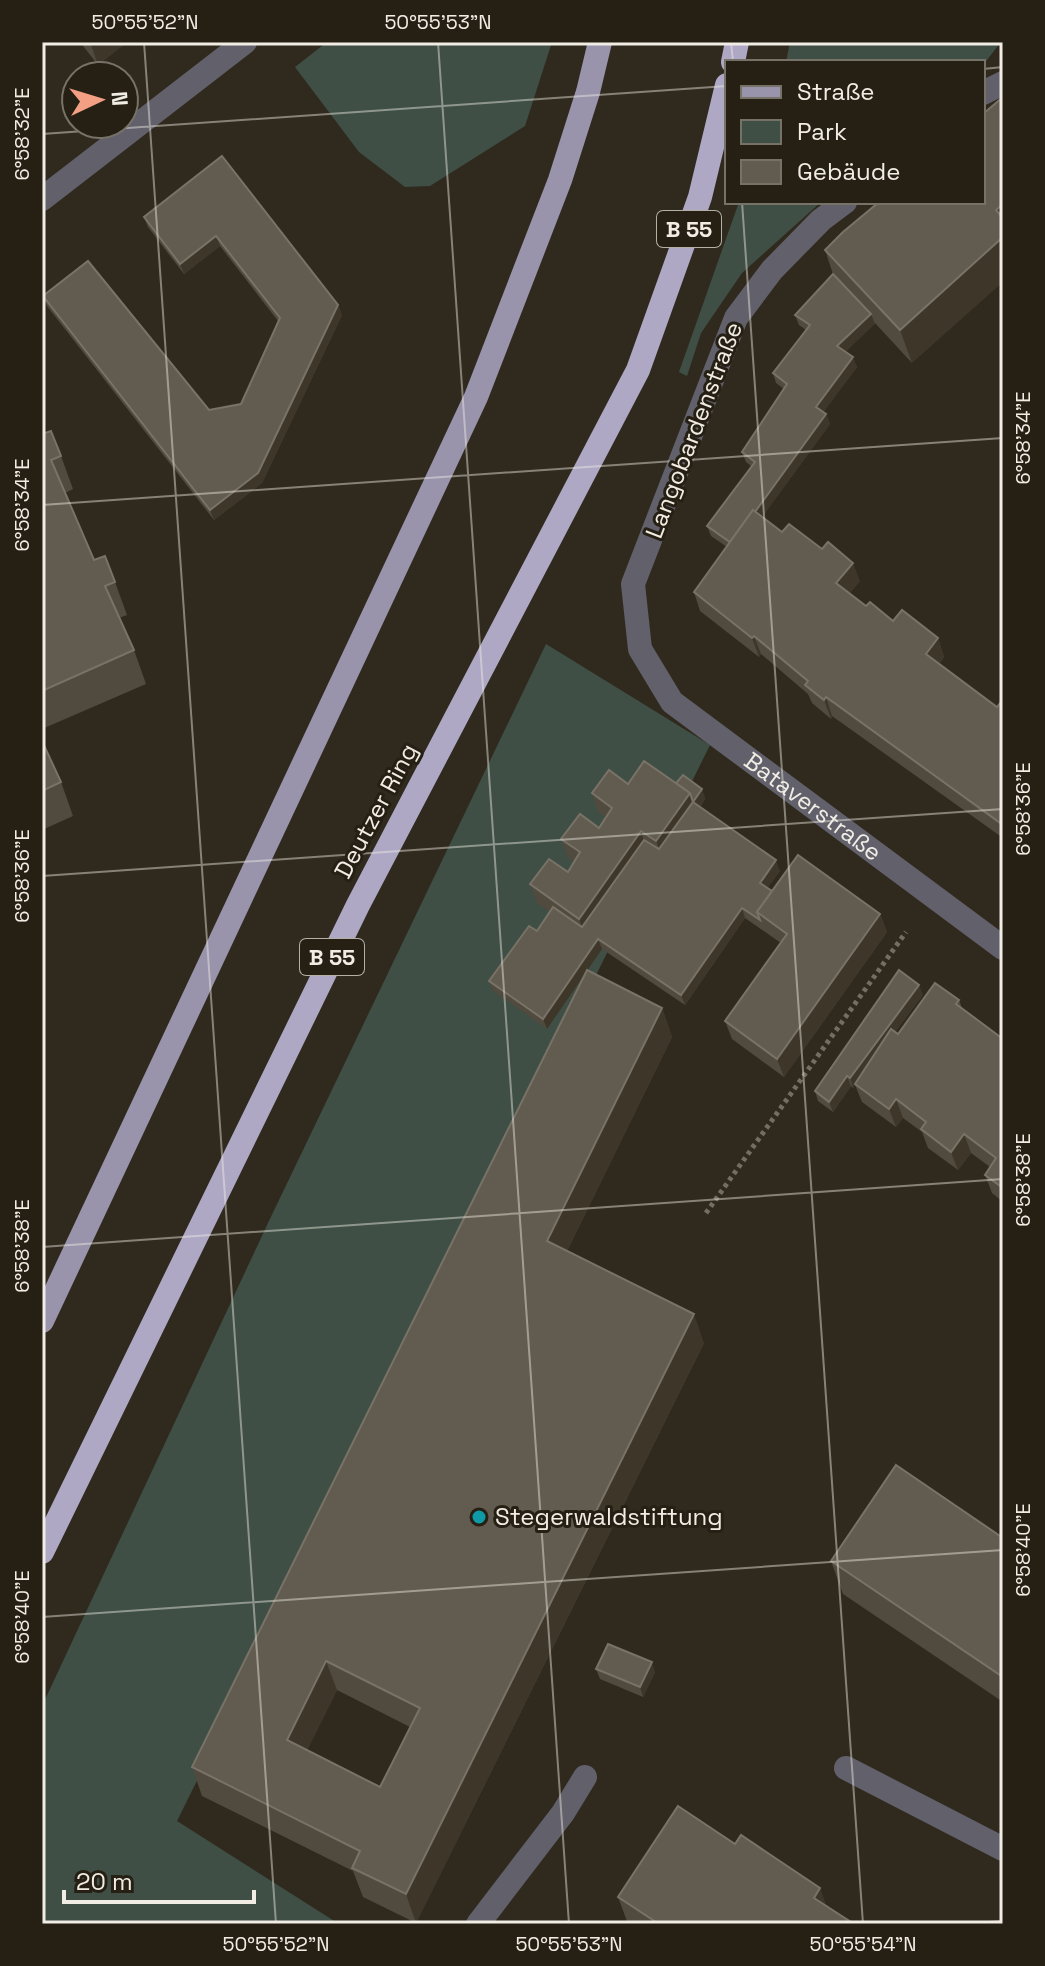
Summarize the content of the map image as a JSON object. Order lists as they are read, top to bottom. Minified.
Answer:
{"streets":{"highway":["B 55","Deutzer Ring"],"street":["Langobardenstraße","Bataverstraße"]},"crossings":[["Langobardenstraße","Bataverstraße"]],"places":["Stegerwaldstiftung"],"legend":["Straße","Park","Gebäude"],"scale_bar":"20 m","north":"right","coordinates":["50°55'52\"N","50°55'53\"N","6°58'32\"E","6°58'34\"E","6°58'36\"E","6°58'38\"E","6°58'40\"E","50°55'54\"N"]}
